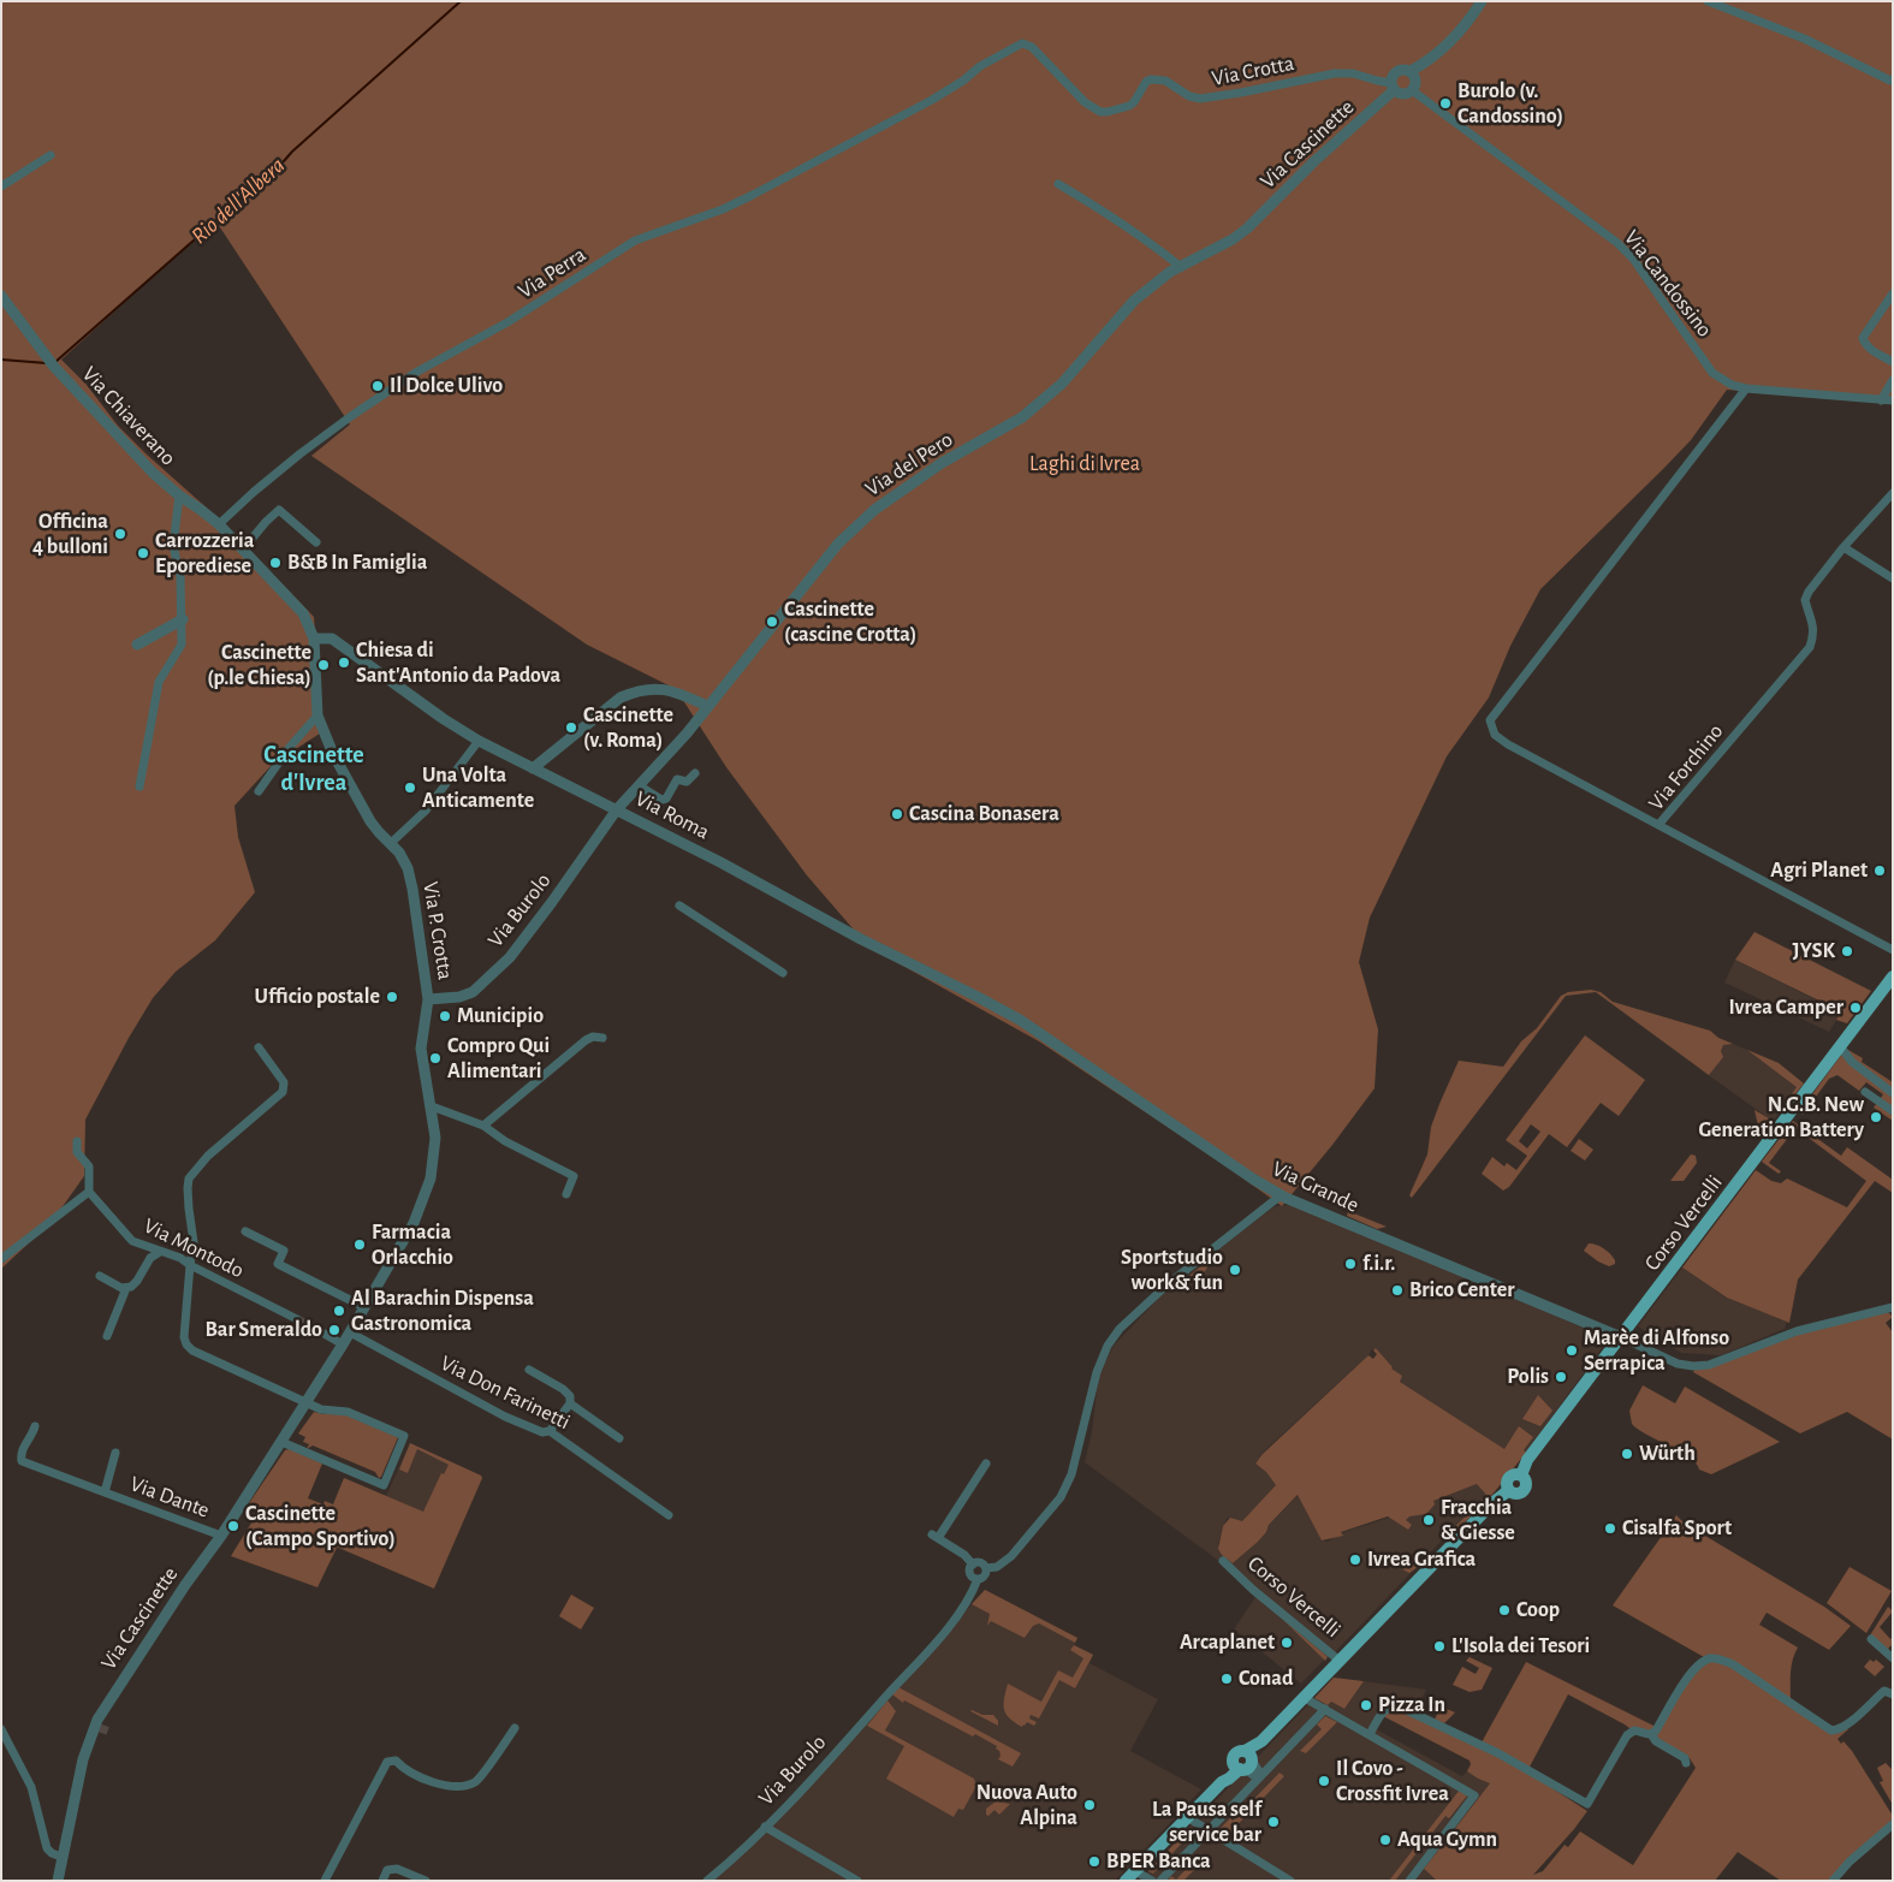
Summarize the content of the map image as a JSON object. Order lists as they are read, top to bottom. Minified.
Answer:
{"streets":{"main road":["Corso Vercelli"],"street":["Via Crotta","Via Cascinette","Via Perra","Via Candossino","Via Chiaverano","Via del Pero","Via Forchino","Via Roma","Via Burolo","Via P. Crotta","Via Grande","Via Montodo","Via Don Farinetti","Via Dante"]},"crossings":[["Via Crotta","Via Cascinette"],["Via Crotta","Via Perra"],["Via Crotta","Via Candossino"],["Via Cascinette","Via Candossino"],["Via Cascinette","Via del Pero"],["Via Cascinette","Via P. Crotta"],["Via Cascinette","Via Dante"],["Via Perra","Via Chiaverano"],["Via Chiaverano","Via Roma"],["Via Chiaverano","Via P. Crotta"],["Via del Pero","Via Roma"],["Via del Pero","Via Burolo"],["Via Roma","Via Burolo"],["Via Roma","Via P. Crotta"],["Via Roma","Via Grande"],["Via Burolo","Via P. Crotta"],["Via P. Crotta","Via Don Farinetti"],["Via Grande","Corso Vercelli"]],"districts":["Cascinette d'Ivrea"],"water":["Rio dell'Albera"],"parks":["Laghi di Ivrea"],"places":["Burolo (v. Candossino)","Il Dolce Ulivo","Officina 4 bulloni","Carrozzeria Eporediese","B&B In Famiglia","Cascinette (cascine Crotta)","Chiesa di Sant'Antonio da Padova","Cascinette (p.le Chiesa)","Cascinette (v. Roma)","Una Volta Anticamente","Cascina Bonasera","Agri Planet","JYSK","Ufficio postale","Ivrea Camper","Municipio","Compro Qui Alimentari","N.G.B. New Generation Battery","Farmacia Orlacchio","f.i.r.","Sportstudio work& fun","Brico Center","Al Barachin Dispensa Gastronomica","Bar Smeraldo","Marèe di Alfonso Serrapica","Polis","Würth","Fracchia & Giesse","Cascinette (Campo Sportivo)","Cisalfa Sport","Ivrea Grafica","Coop","Arcaplanet","L'Isola dei Tesori","Conad","Pizza In","Il Covo - Crossfit Ivrea","Nuova Auto Alpina","La Pausa self service bar","Aqua Gymn","BPER Banca"]}
